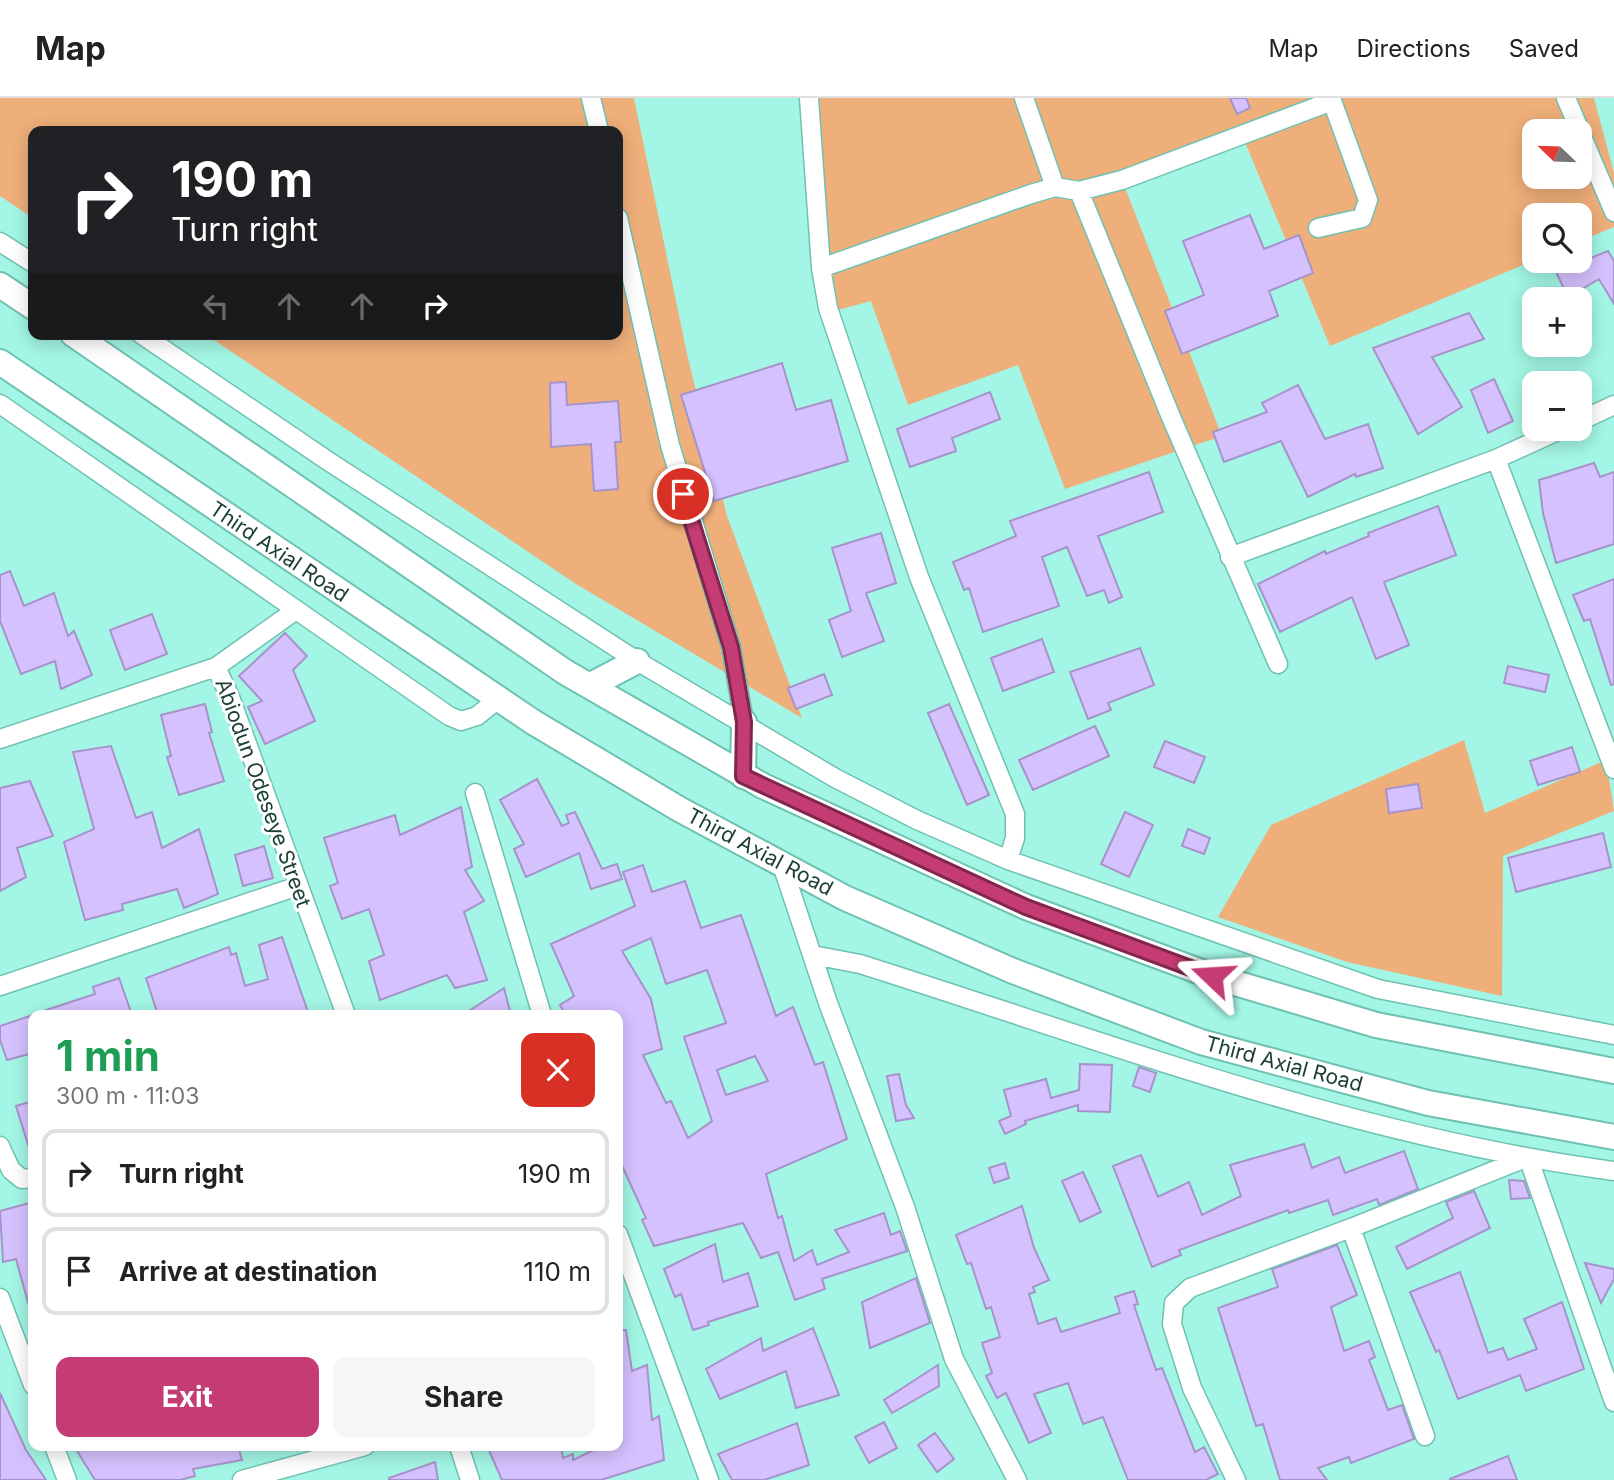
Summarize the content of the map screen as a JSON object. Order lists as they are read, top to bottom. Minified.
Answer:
{"streets":{"highway":["Third Axial Road"],"street":["Abiodun Odeseye Street"]},"north":"top left","page":{"header":"Map","nav":["Map","Directions","Saved"],"map_buttons":["+","−"],"turn":["190 m","Turn right"],"heading":["1 min","300 m · 11:03"],"list":[{"name":"Turn right","value":"190 m"},{"name":"Arrive at destination","value":"110 m"}],"buttons":["Exit","Share"]}}
